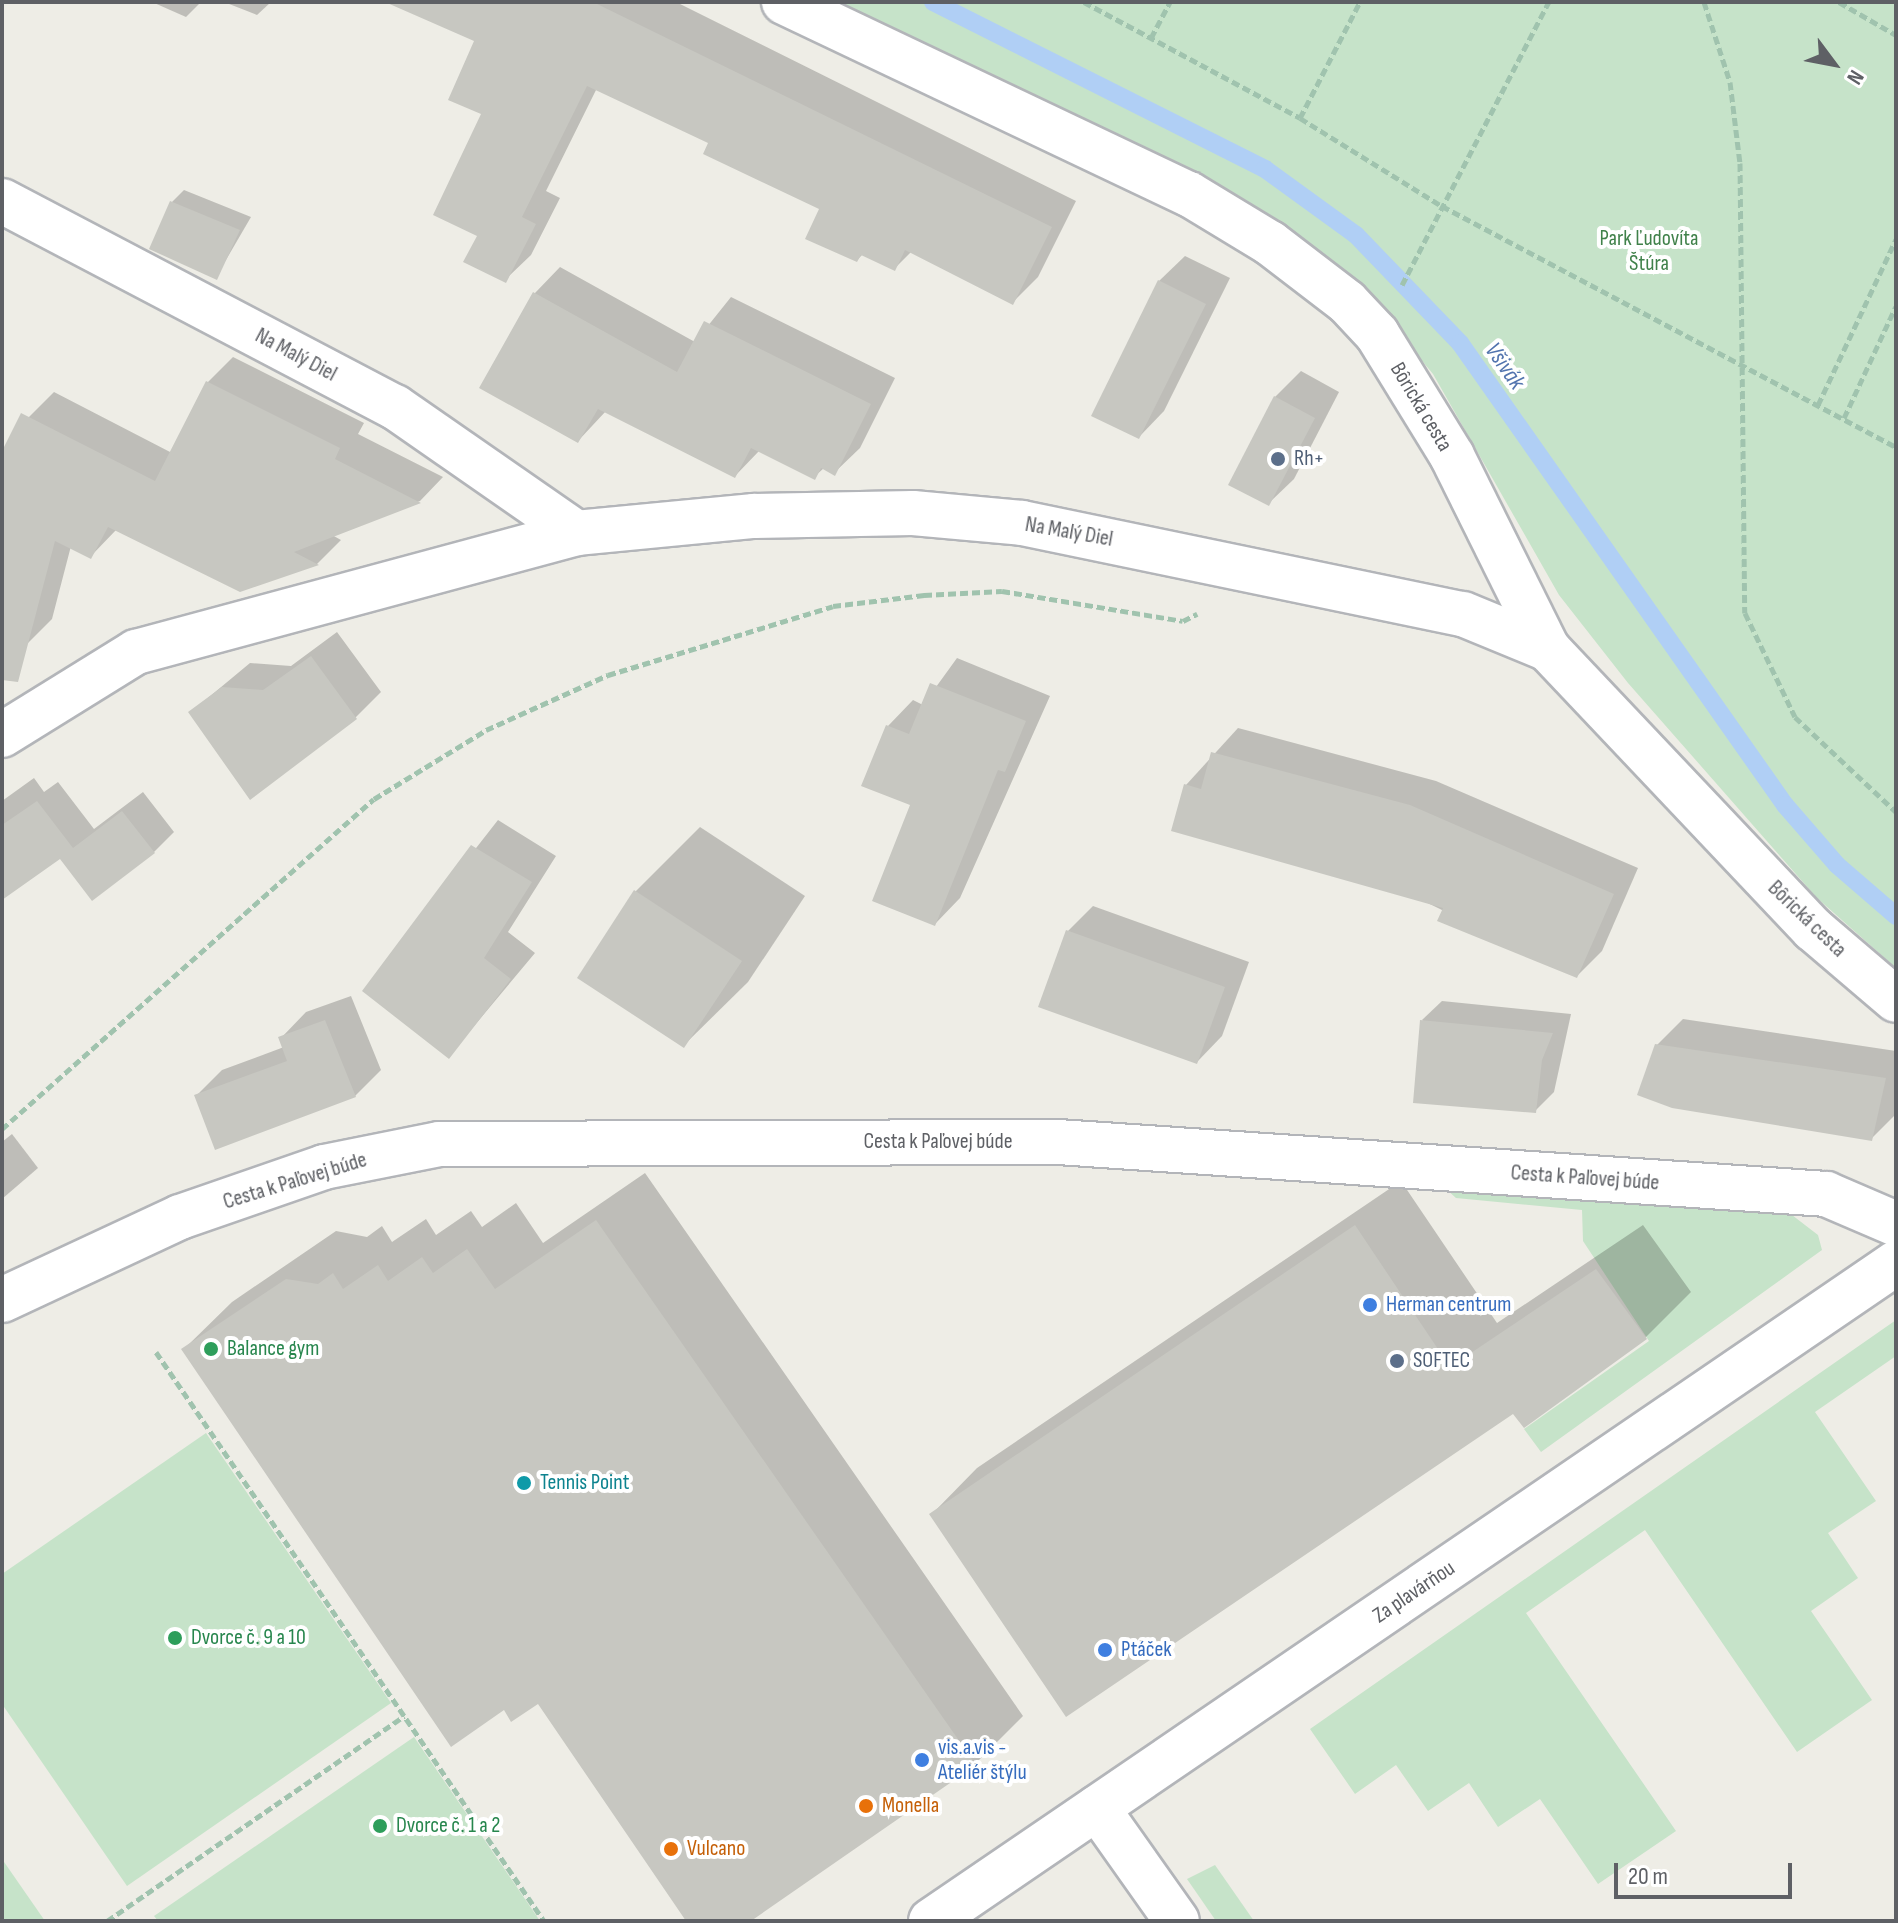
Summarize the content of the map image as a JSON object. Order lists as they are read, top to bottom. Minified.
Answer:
{"streets":{"street":["Na Malý Diel","Bôrická cesta","Cesta k Paľovej búde","Za plavárňou"]},"crossings":[["Na Malý Diel","Bôrická cesta"]],"water":["Všivák"],"parks":["Park Ľudovíta Štúra"],"places":["Rh+","Herman centrum","Balance gym","SOFTEC","Tennis Point","Dvorce č. 9 a 10","Ptáček","vis.a.vis - Ateliér štýlu","Monella","Dvorce č. 1 a 2","Vulcano"],"scale_bar":"20 m","north":"bottom right"}
